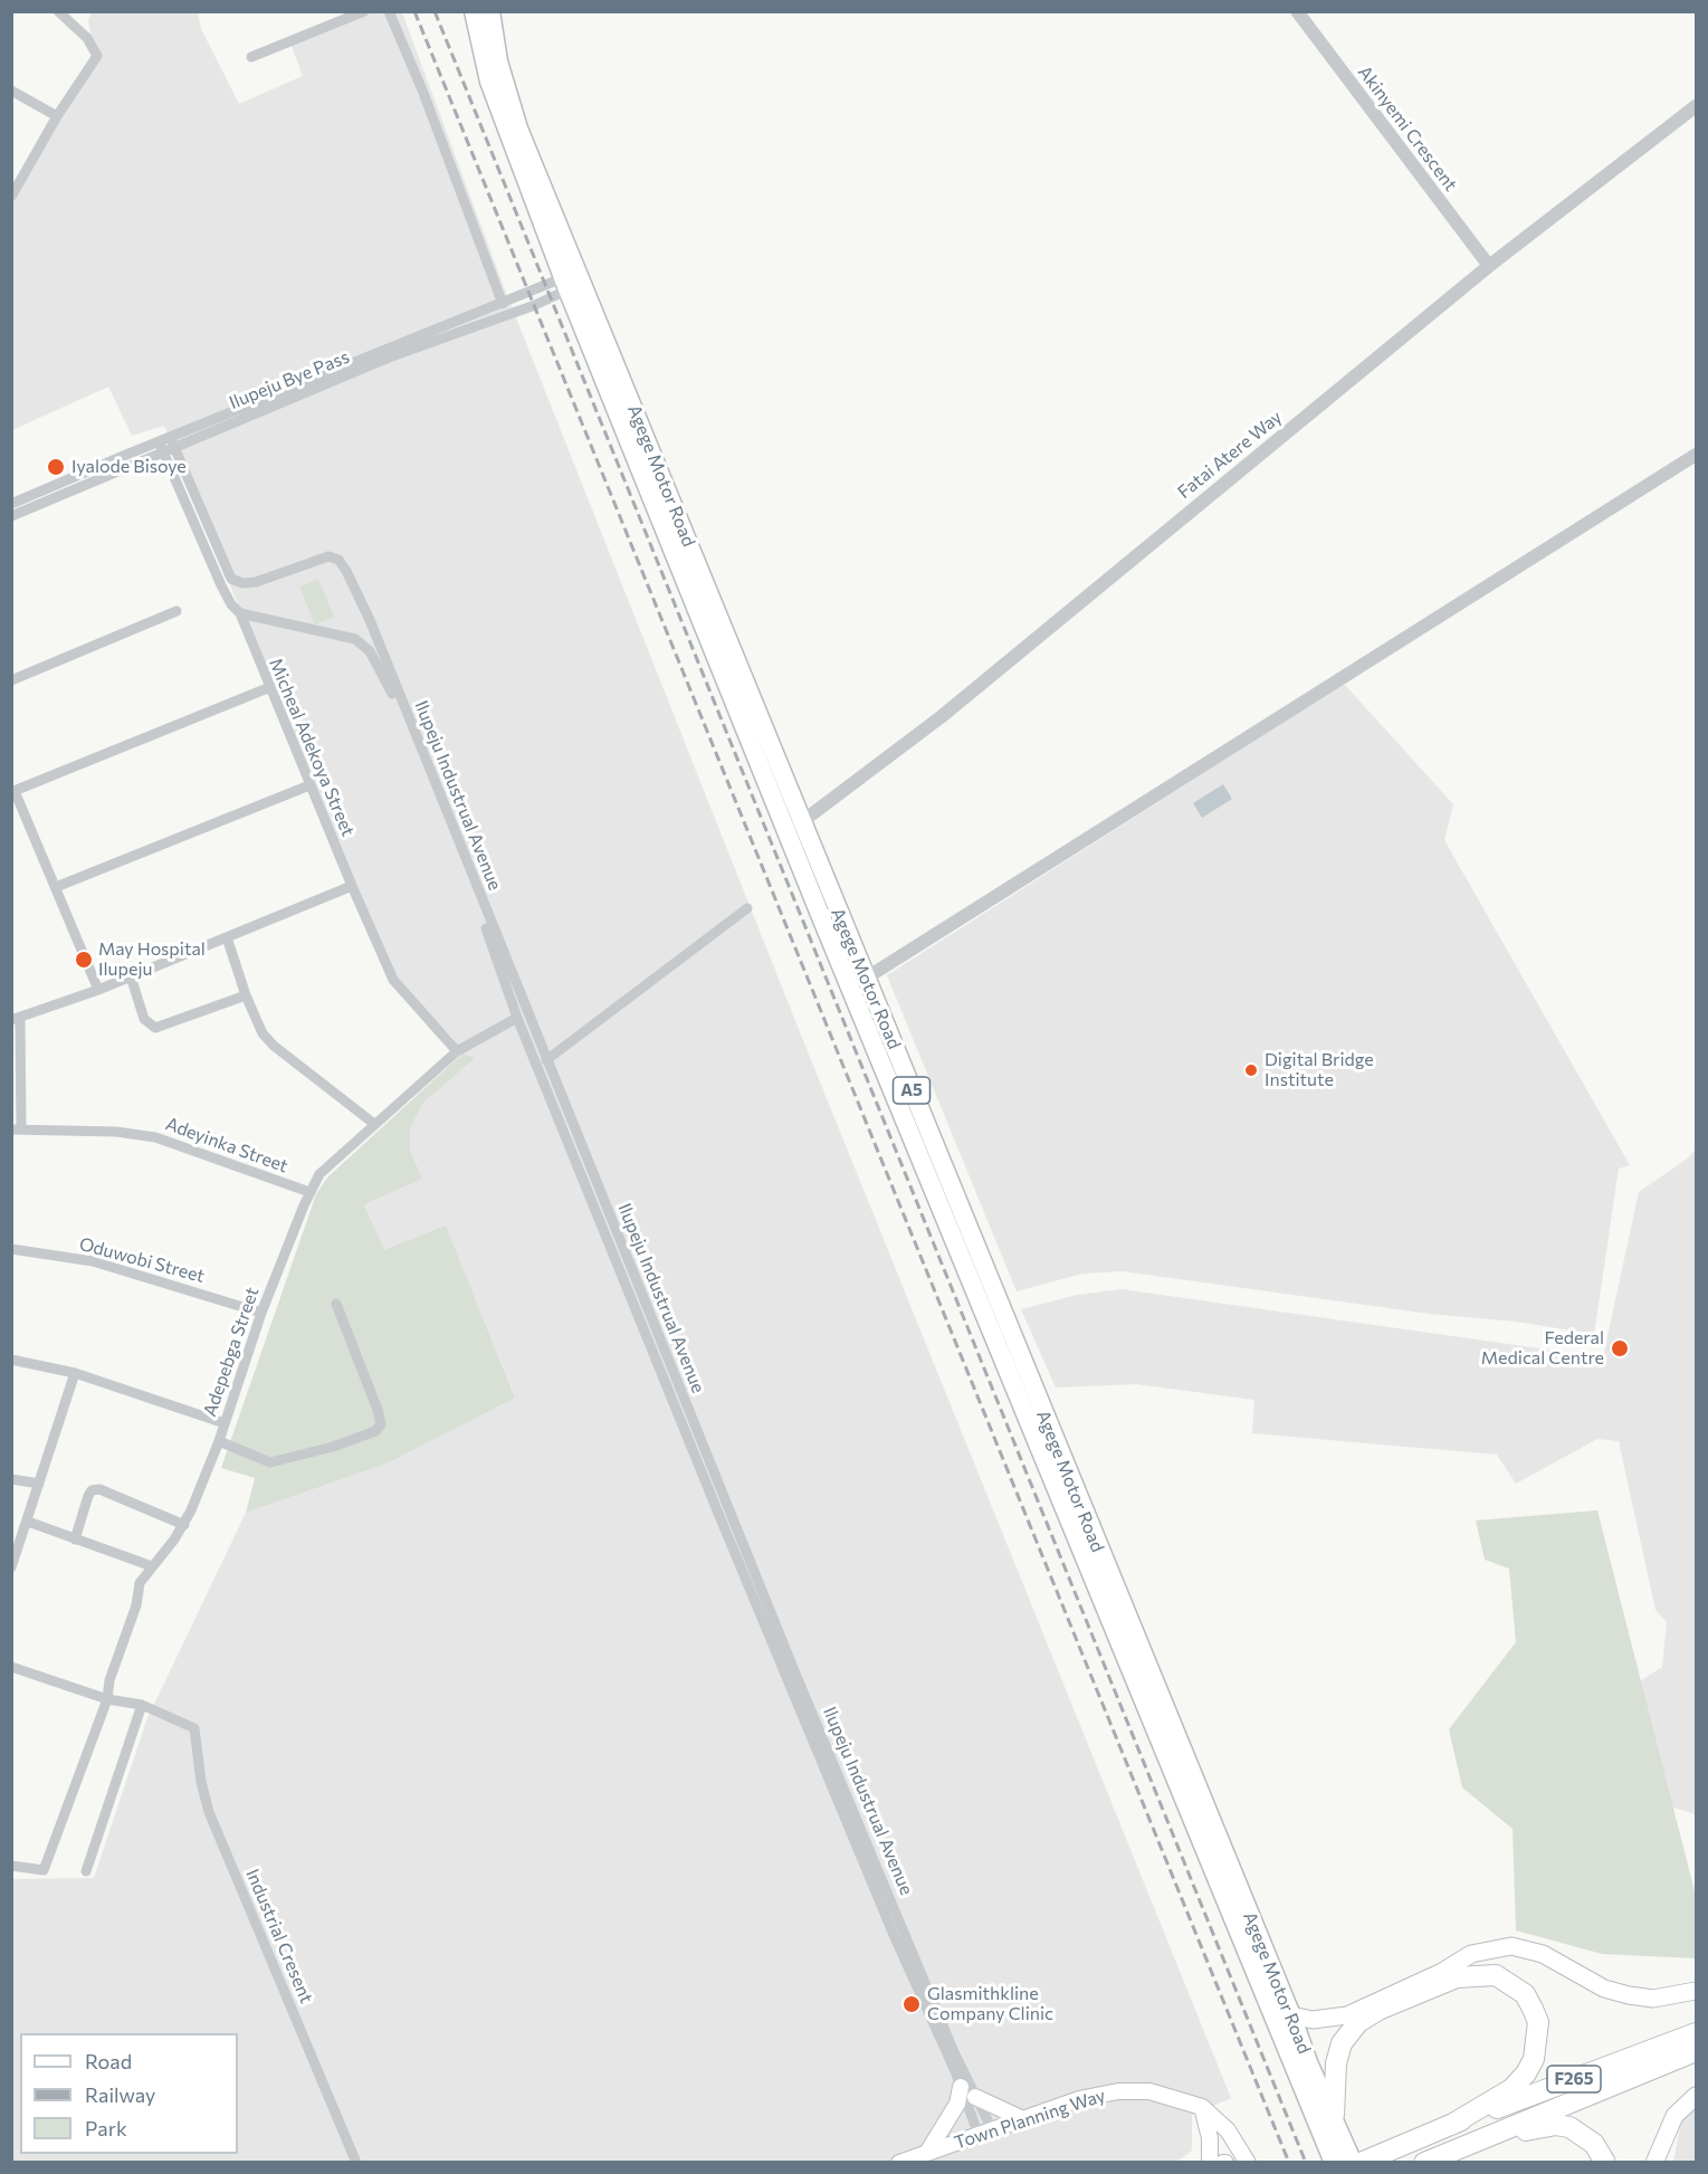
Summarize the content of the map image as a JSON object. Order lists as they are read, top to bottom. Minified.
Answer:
{"streets":{"highway":["Agege Motor Road","A5","F265"],"main road":["Town Planning Way"],"street":["Akinyemi Crescent","Ilupeju Bye Pass","Fatai Atere Way","Micheal Adekoya Street","Ilupeju Industrual Avenue","Adeyinka Street","Oduwobi Street","Adepebga Street","Industrial Cresent"]},"crossings":[["Akinyemi Crescent","Fatai Atere Way"],["Ilupeju Bye Pass","Agege Motor Road"],["Ilupeju Bye Pass","Micheal Adekoya Street"],["Ilupeju Bye Pass","Ilupeju Industrual Avenue"],["Fatai Atere Way","Agege Motor Road"],["Micheal Adekoya Street","Ilupeju Industrual Avenue"],["Micheal Adekoya Street","Adepebga Street"],["Ilupeju Industrual Avenue","Adepebga Street"],["Ilupeju Industrual Avenue","Town Planning Way"],["Adeyinka Street","Adepebga Street"],["Oduwobi Street","Adepebga Street"]],"places":["Iyalode Bisoye","May Hospital Ilupeju","Digital Bridge Institute","Federal Medical Centre","Glasmithkline Company Clinic"],"legend":["Road","Railway","Park"]}
